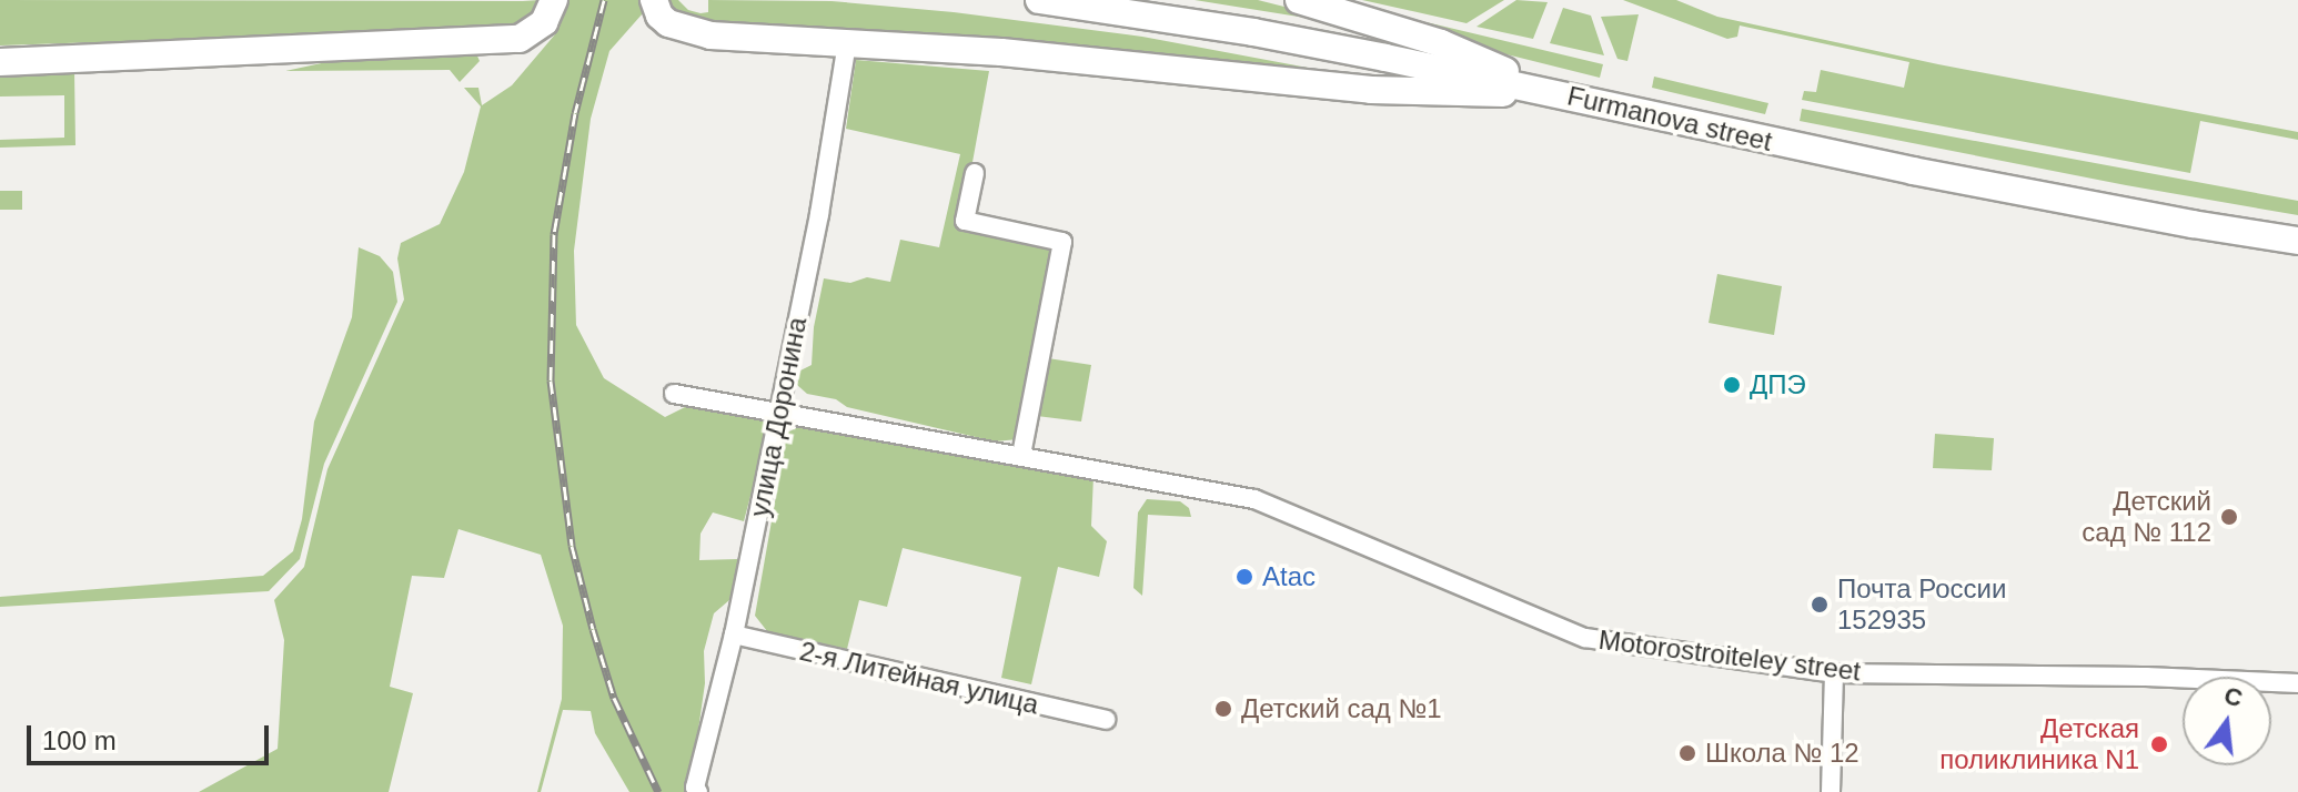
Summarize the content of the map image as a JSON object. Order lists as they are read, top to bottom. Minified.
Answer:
{"streets":{"street":["Furmanova street","улица Доронина","Motorostroiteley street","2-я Литейная улица"]},"crossings":[["улица Доронина","Motorostroiteley street"],["улица Доронина","2-я Литейная улица"]],"places":["ДПЭ","Детский сад № 112","Atac","Почта России 152935","Детский сад №1","Детская поликлиника N1","Школа № 12"],"scale_bar":"100 m","north":"top"}
